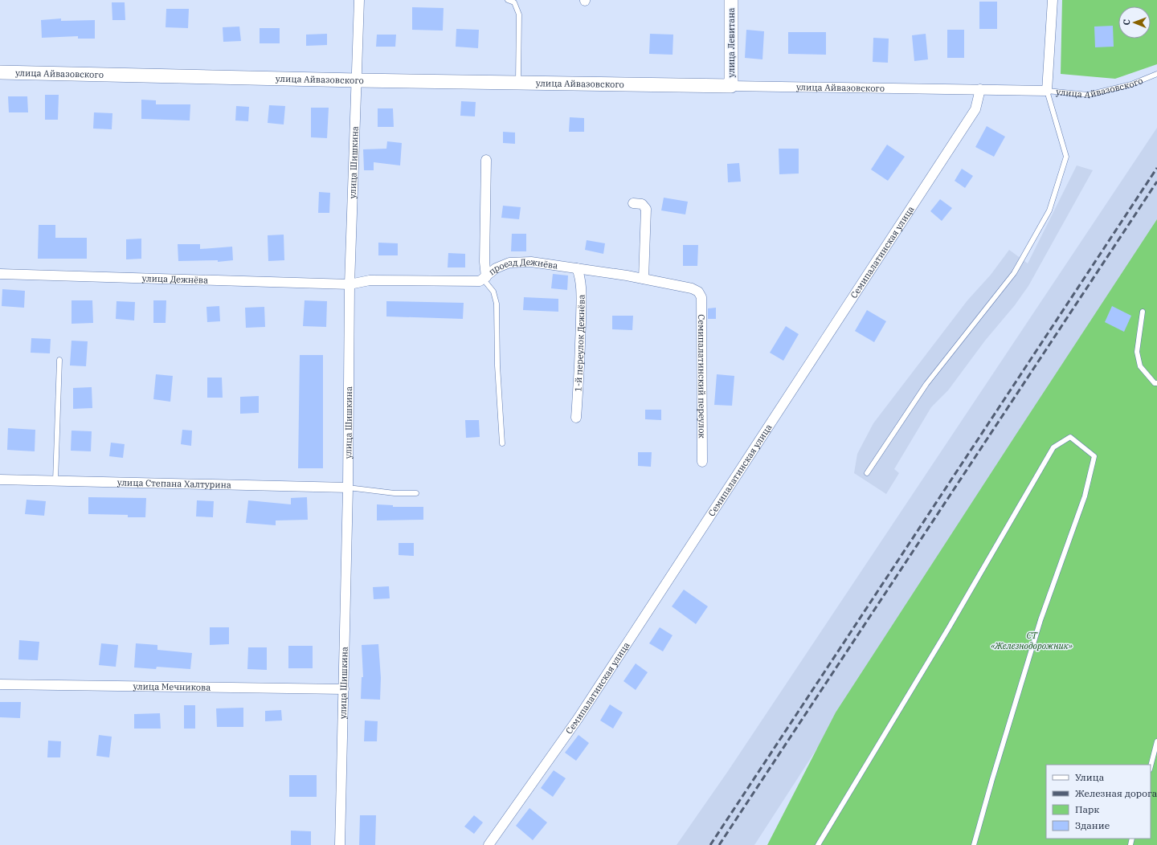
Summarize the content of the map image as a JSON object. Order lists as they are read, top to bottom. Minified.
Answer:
{"streets":{"street":["улица Левитана","улица Айвазовского","улица Шишкина","Семипалатинская улица","проезд Дежнёва","улица Дежнёва","1-й переулок Дежнёва","Семипалатинский переулок","улица Степана Халтурина","улица Мечникова"]},"crossings":[["улица Левитана","улица Айвазовского"],["улица Айвазовского","улица Шишкина"],["улица Айвазовского","Семипалатинская улица"],["улица Шишкина","проезд Дежнёва"],["улица Шишкина","улица Дежнёва"],["улица Шишкина","улица Степана Халтурина"],["улица Шишкина","улица Мечникова"],["проезд Дежнёва","улица Дежнёва"],["проезд Дежнёва","1-й переулок Дежнёва"],["проезд Дежнёва","Семипалатинский переулок"]],"parks":["СТ «Железнодорожник»"],"legend":["Улица","Железная дорога","Парк","Здание"],"north":"left"}
